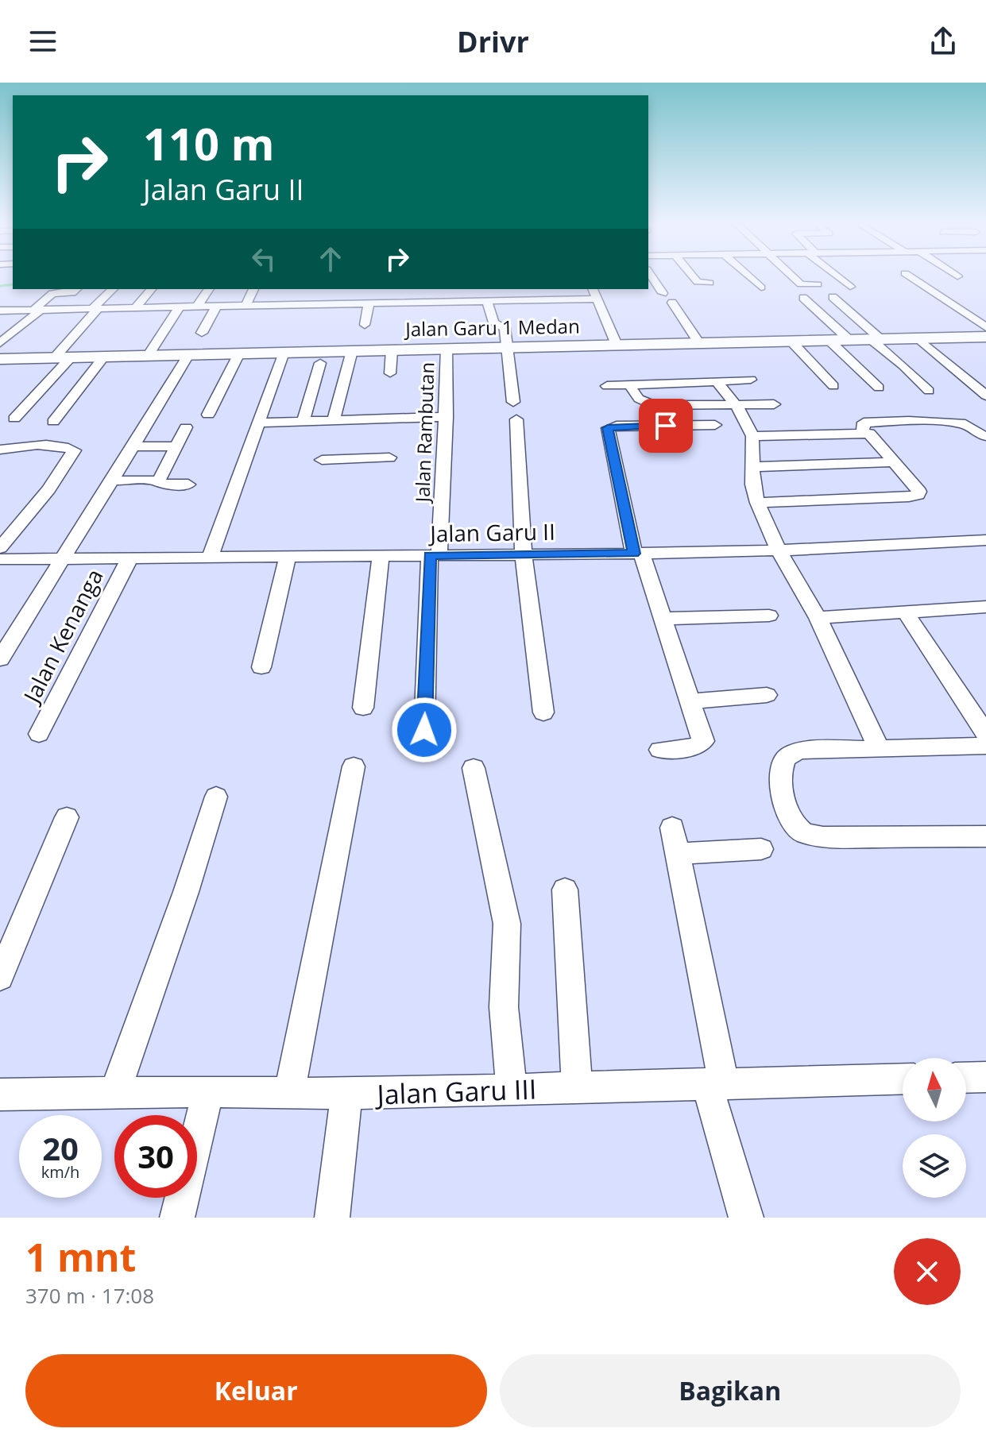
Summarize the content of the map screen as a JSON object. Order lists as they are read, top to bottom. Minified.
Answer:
{"streets":{"street":["Jalan Garu 1 Medan","Jalan Rambutan","Jalan Garu II","Jalan Kenanga","Jalan Garu III"]},"crossings":[["Jalan Garu 1 Medan","Jalan Rambutan"],["Jalan Rambutan","Jalan Garu II"],["Jalan Garu II","Jalan Kenanga"]],"north":"top","page":{"header":"Drivr","turn":["110 m","Jalan Garu II"],"speed":"20 km/h","limit":"30","heading":["1 mnt","370 m · 17:08"],"buttons":["Keluar","Bagikan"]}}
